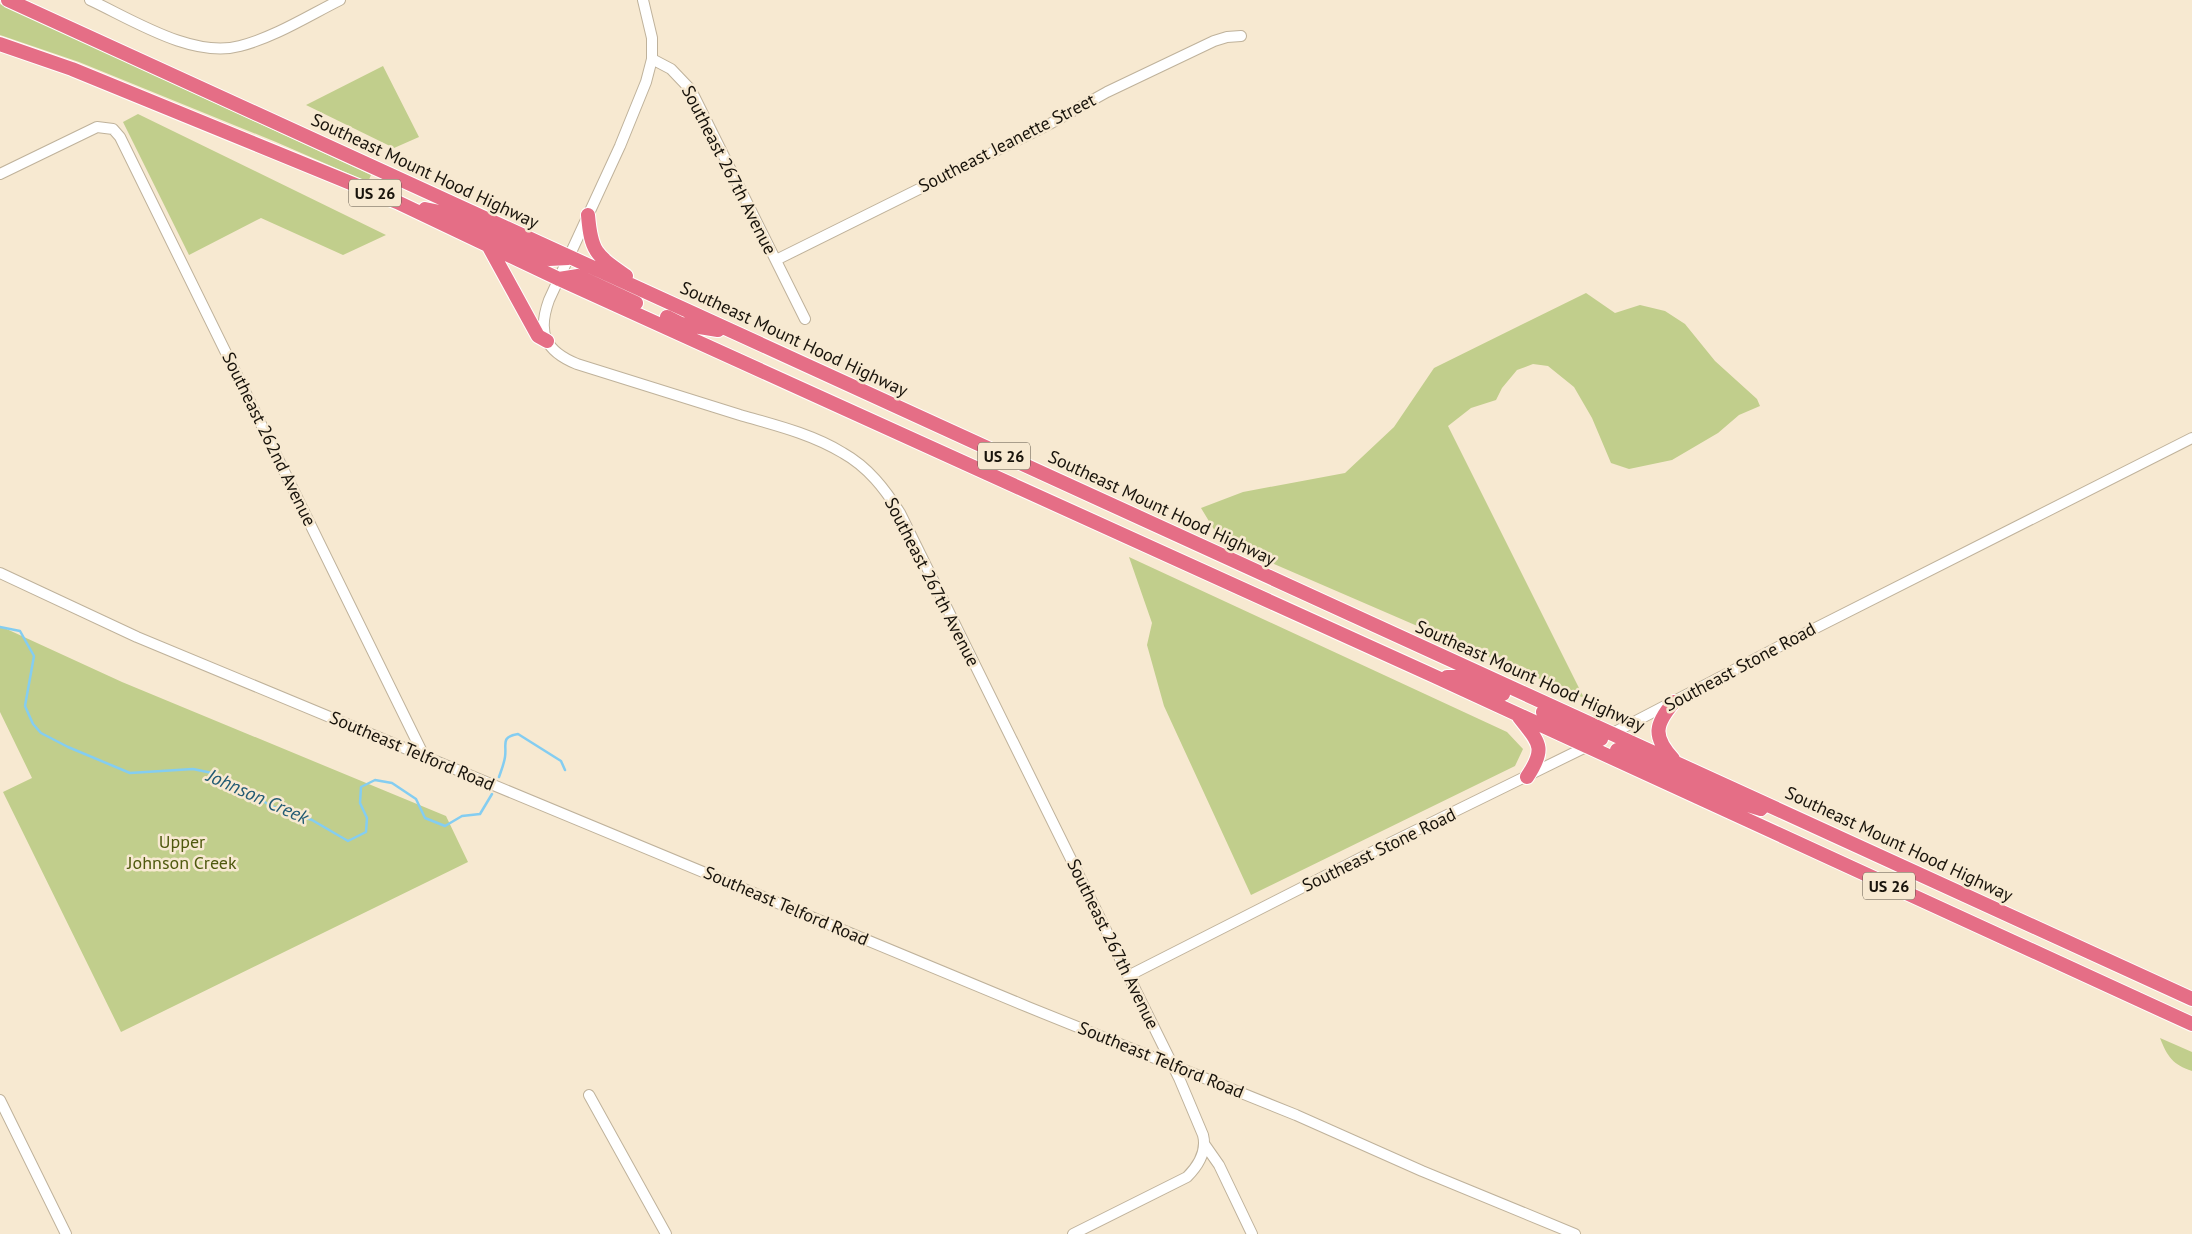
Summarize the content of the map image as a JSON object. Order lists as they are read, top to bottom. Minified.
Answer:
{"streets":{"highway":["Southeast Mount Hood Highway","US 26"],"street":["Southeast Jeanette Street","Southeast 267th Avenue","Southeast 262nd Avenue","Southeast Stone Road","Southeast Telford Road"]},"crossings":[["Southeast Jeanette Street","Southeast 267th Avenue"],["Southeast 267th Avenue","Southeast Stone Road"],["Southeast 267th Avenue","Southeast Telford Road"],["Southeast Mount Hood Highway","Southeast Stone Road"],["Southeast 262nd Avenue","Southeast Telford Road"]],"water":["Johnson Creek"],"parks":["Upper Johnson Creek"]}
